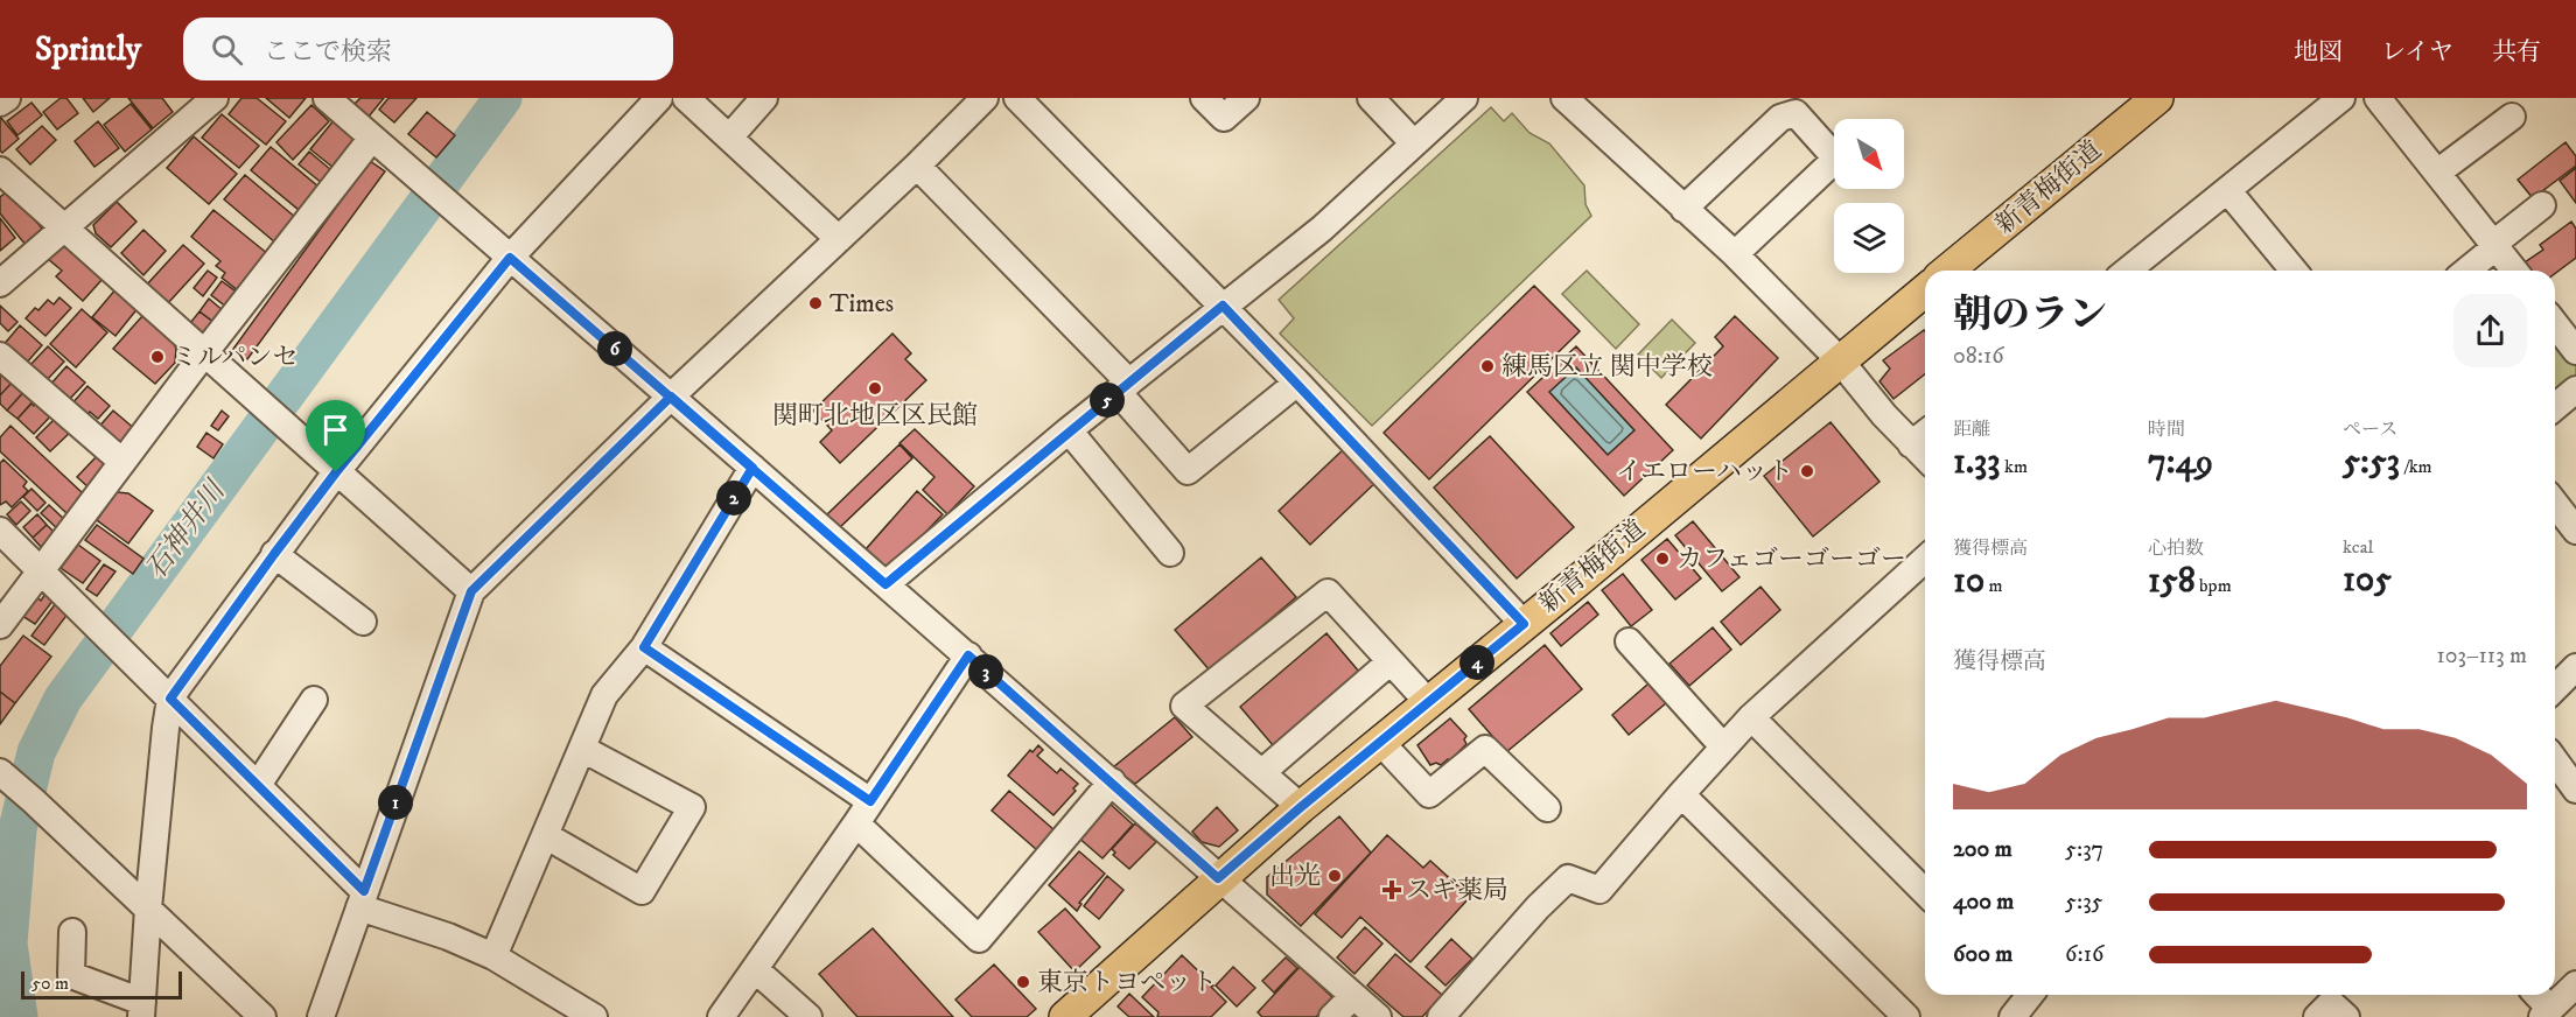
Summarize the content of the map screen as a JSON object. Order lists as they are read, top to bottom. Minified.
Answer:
{"streets":{"main road":["新青梅街道"]},"water":["石神井川"],"places":{"other":["Times","ミルパンセ","練馬区立 関中学校","関町北地区区民館","イエローハット","カフェゴーゴーゴー","出光","東京トヨペット"],"health":["スギ薬局"]},"scale_bar":"50 m","north":"bottom right","page":{"header":"Sprintly","search":"ここで検索","nav":["地図","レイヤ","共有"],"heading":["朝のラン","08:16"],"pins":["6","5","2","4","3","1"],"stats":[["距離","1.33 km"],["時間","7:49"],["ペース","5:53 /km"],["獲得標高","10 m"],["心拍数","158 bpm"],["kcal","105"]],"chart":["獲得標高","103–113 m"],"list":[{"name":"200 m","note":"5:37"},{"name":"400 m","note":"5:35"},{"name":"600 m","note":"6:16"}],"scale":"50 m"}}
